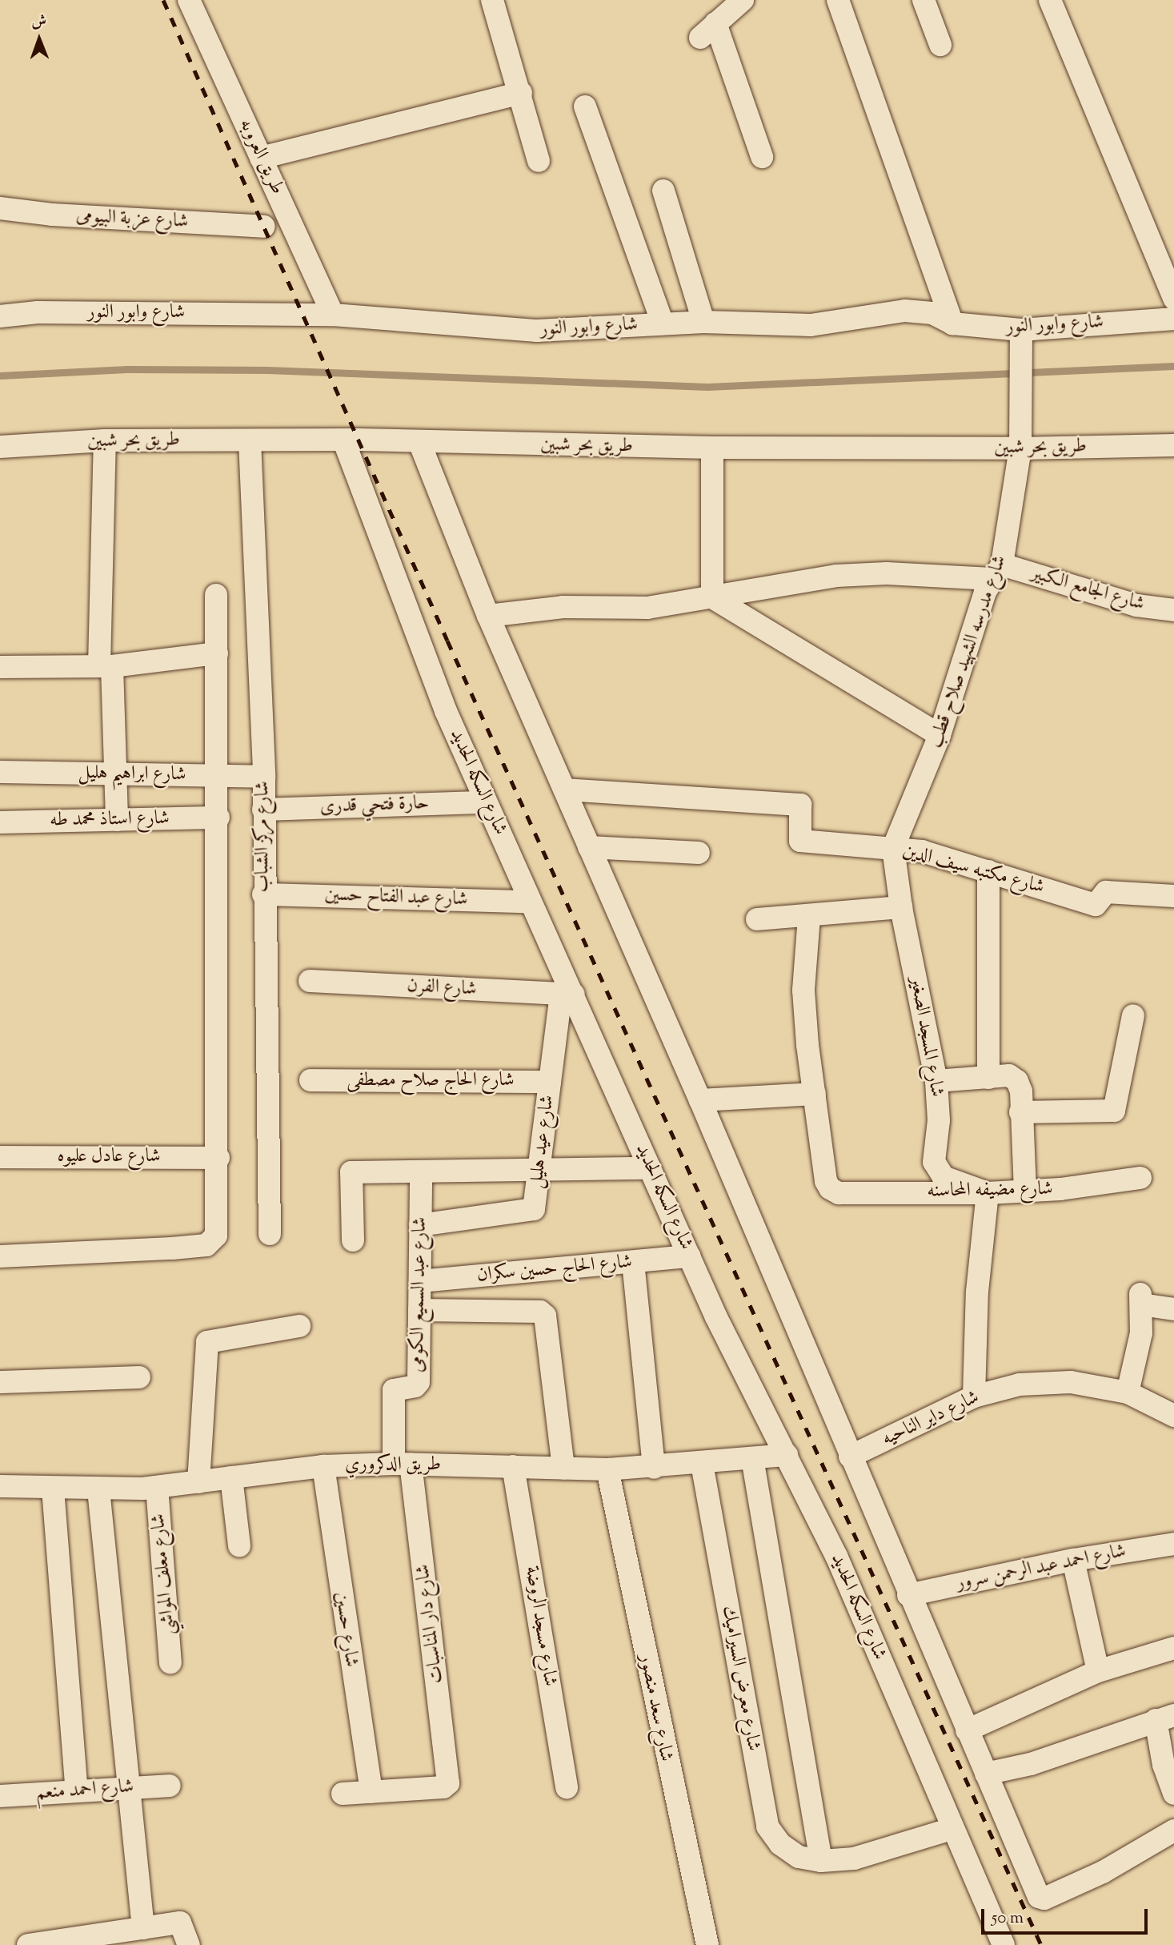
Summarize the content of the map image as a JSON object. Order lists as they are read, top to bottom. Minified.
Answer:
{"streets":{"street":["طريق العروبه","شارع عزبة البيومى","شارع وابور النور","طريق بحر شبين","شارع الجامع الكبير","شارع مدرسه الشهيد صلاح قطب","شارع ابراهيم هليل","شارع السكه الحديد","حارة فتحي قدرى","شارع استاذ محمد طه","شارع مركز الشباب","شارع مكتبه سيف الدين","شارع عبد الفتاح حسين","شارع الفرن","شارع المسجد الصغير","شارع الحاج صلاح مصطفى","شارع عيد هليل","شارع عادل عليوه","شارع مضيفه المحاسنه","شارع الحاج حسين سكران","شارع عبد السميع الكومى","شارع داير الناحيه","طريق الدكروري","شارع احمد عبد الرحمن سرور","شارع معلف المواشي","شارع دار المناسبات","شارع مسجد الروضة","شارع حسين","شارع معرض السيراميك","شارع سعد منصور","شارع احمد منعم"]},"crossings":[["طريق العروبه","شارع وابور النور"],["شارع وابور النور","شارع مدرسه الشهيد صلاح قطب"],["طريق بحر شبين","شارع مدرسه الشهيد صلاح قطب"],["طريق بحر شبين","شارع السكه الحديد"],["طريق بحر شبين","شارع مركز الشباب"],["شارع الجامع الكبير","شارع مدرسه الشهيد صلاح قطب"],["شارع مدرسه الشهيد صلاح قطب","شارع مكتبه سيف الدين"],["شارع مدرسه الشهيد صلاح قطب","شارع المسجد الصغير"],["شارع ابراهيم هليل","شارع مركز الشباب"],["شارع السكه الحديد","حارة فتحي قدرى"],["شارع السكه الحديد","شارع عبد الفتاح حسين"],["شارع السكه الحديد","شارع الفرن"],["شارع السكه الحديد","شارع عيد هليل"],["شارع السكه الحديد","شارع الحاج حسين سكران"],["شارع السكه الحديد","طريق الدكروري"],["شارع السكه الحديد","شارع معرض السيراميك"],["حارة فتحي قدرى","شارع مركز الشباب"],["شارع مركز الشباب","شارع عبد الفتاح حسين"],["شارع مكتبه سيف الدين","شارع المسجد الصغير"],["شارع الفرن","شارع عيد هليل"],["شارع المسجد الصغير","شارع مضيفه المحاسنه"],["شارع الحاج صلاح مصطفى","شارع عيد هليل"],["شارع عيد هليل","شارع عبد السميع الكومى"],["شارع الحاج حسين سكران","شارع عبد السميع الكومى"],["شارع عبد السميع الكومى","طريق الدكروري"],["شارع عبد السميع الكومى","شارع دار المناسبات"],["طريق الدكروري","شارع معلف المواشي"],["طريق الدكروري","شارع دار المناسبات"],["طريق الدكروري","شارع مسجد الروضة"],["طريق الدكروري","شارع حسين"],["طريق الدكروري","شارع معرض السيراميك"],["طريق الدكروري","شارع سعد منصور"],["شارع دار المناسبات","شارع حسين"]],"scale_bar":"50 m","north":"top"}
